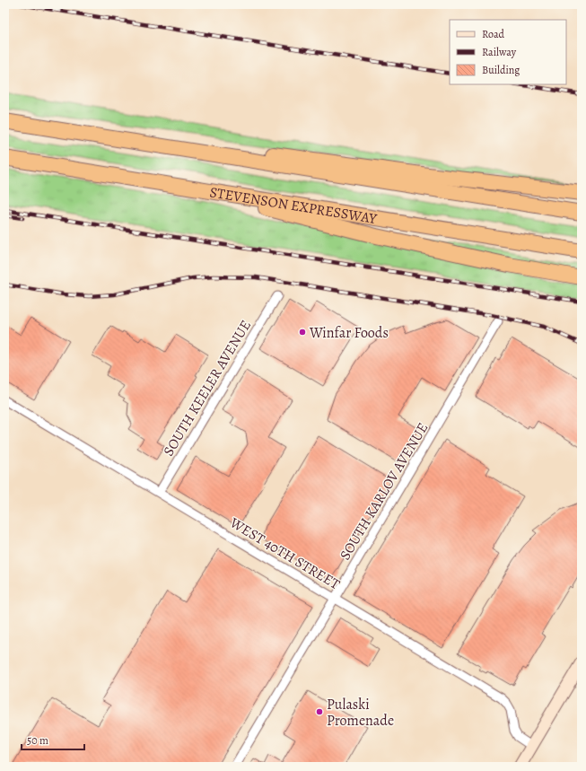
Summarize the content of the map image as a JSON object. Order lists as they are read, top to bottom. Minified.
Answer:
{"streets":{"highway":["STEVENSON EXPRESSWAY"],"street":["SOUTH KEELER AVENUE","SOUTH KARLOV AVENUE","WEST 40TH STREET"]},"crossings":[["SOUTH KEELER AVENUE","WEST 40TH STREET"],["SOUTH KARLOV AVENUE","WEST 40TH STREET"]],"places":["Winfar Foods","Pulaski Promenade"],"legend":["Road","Railway","Building"],"scale_bar":"50 m"}
